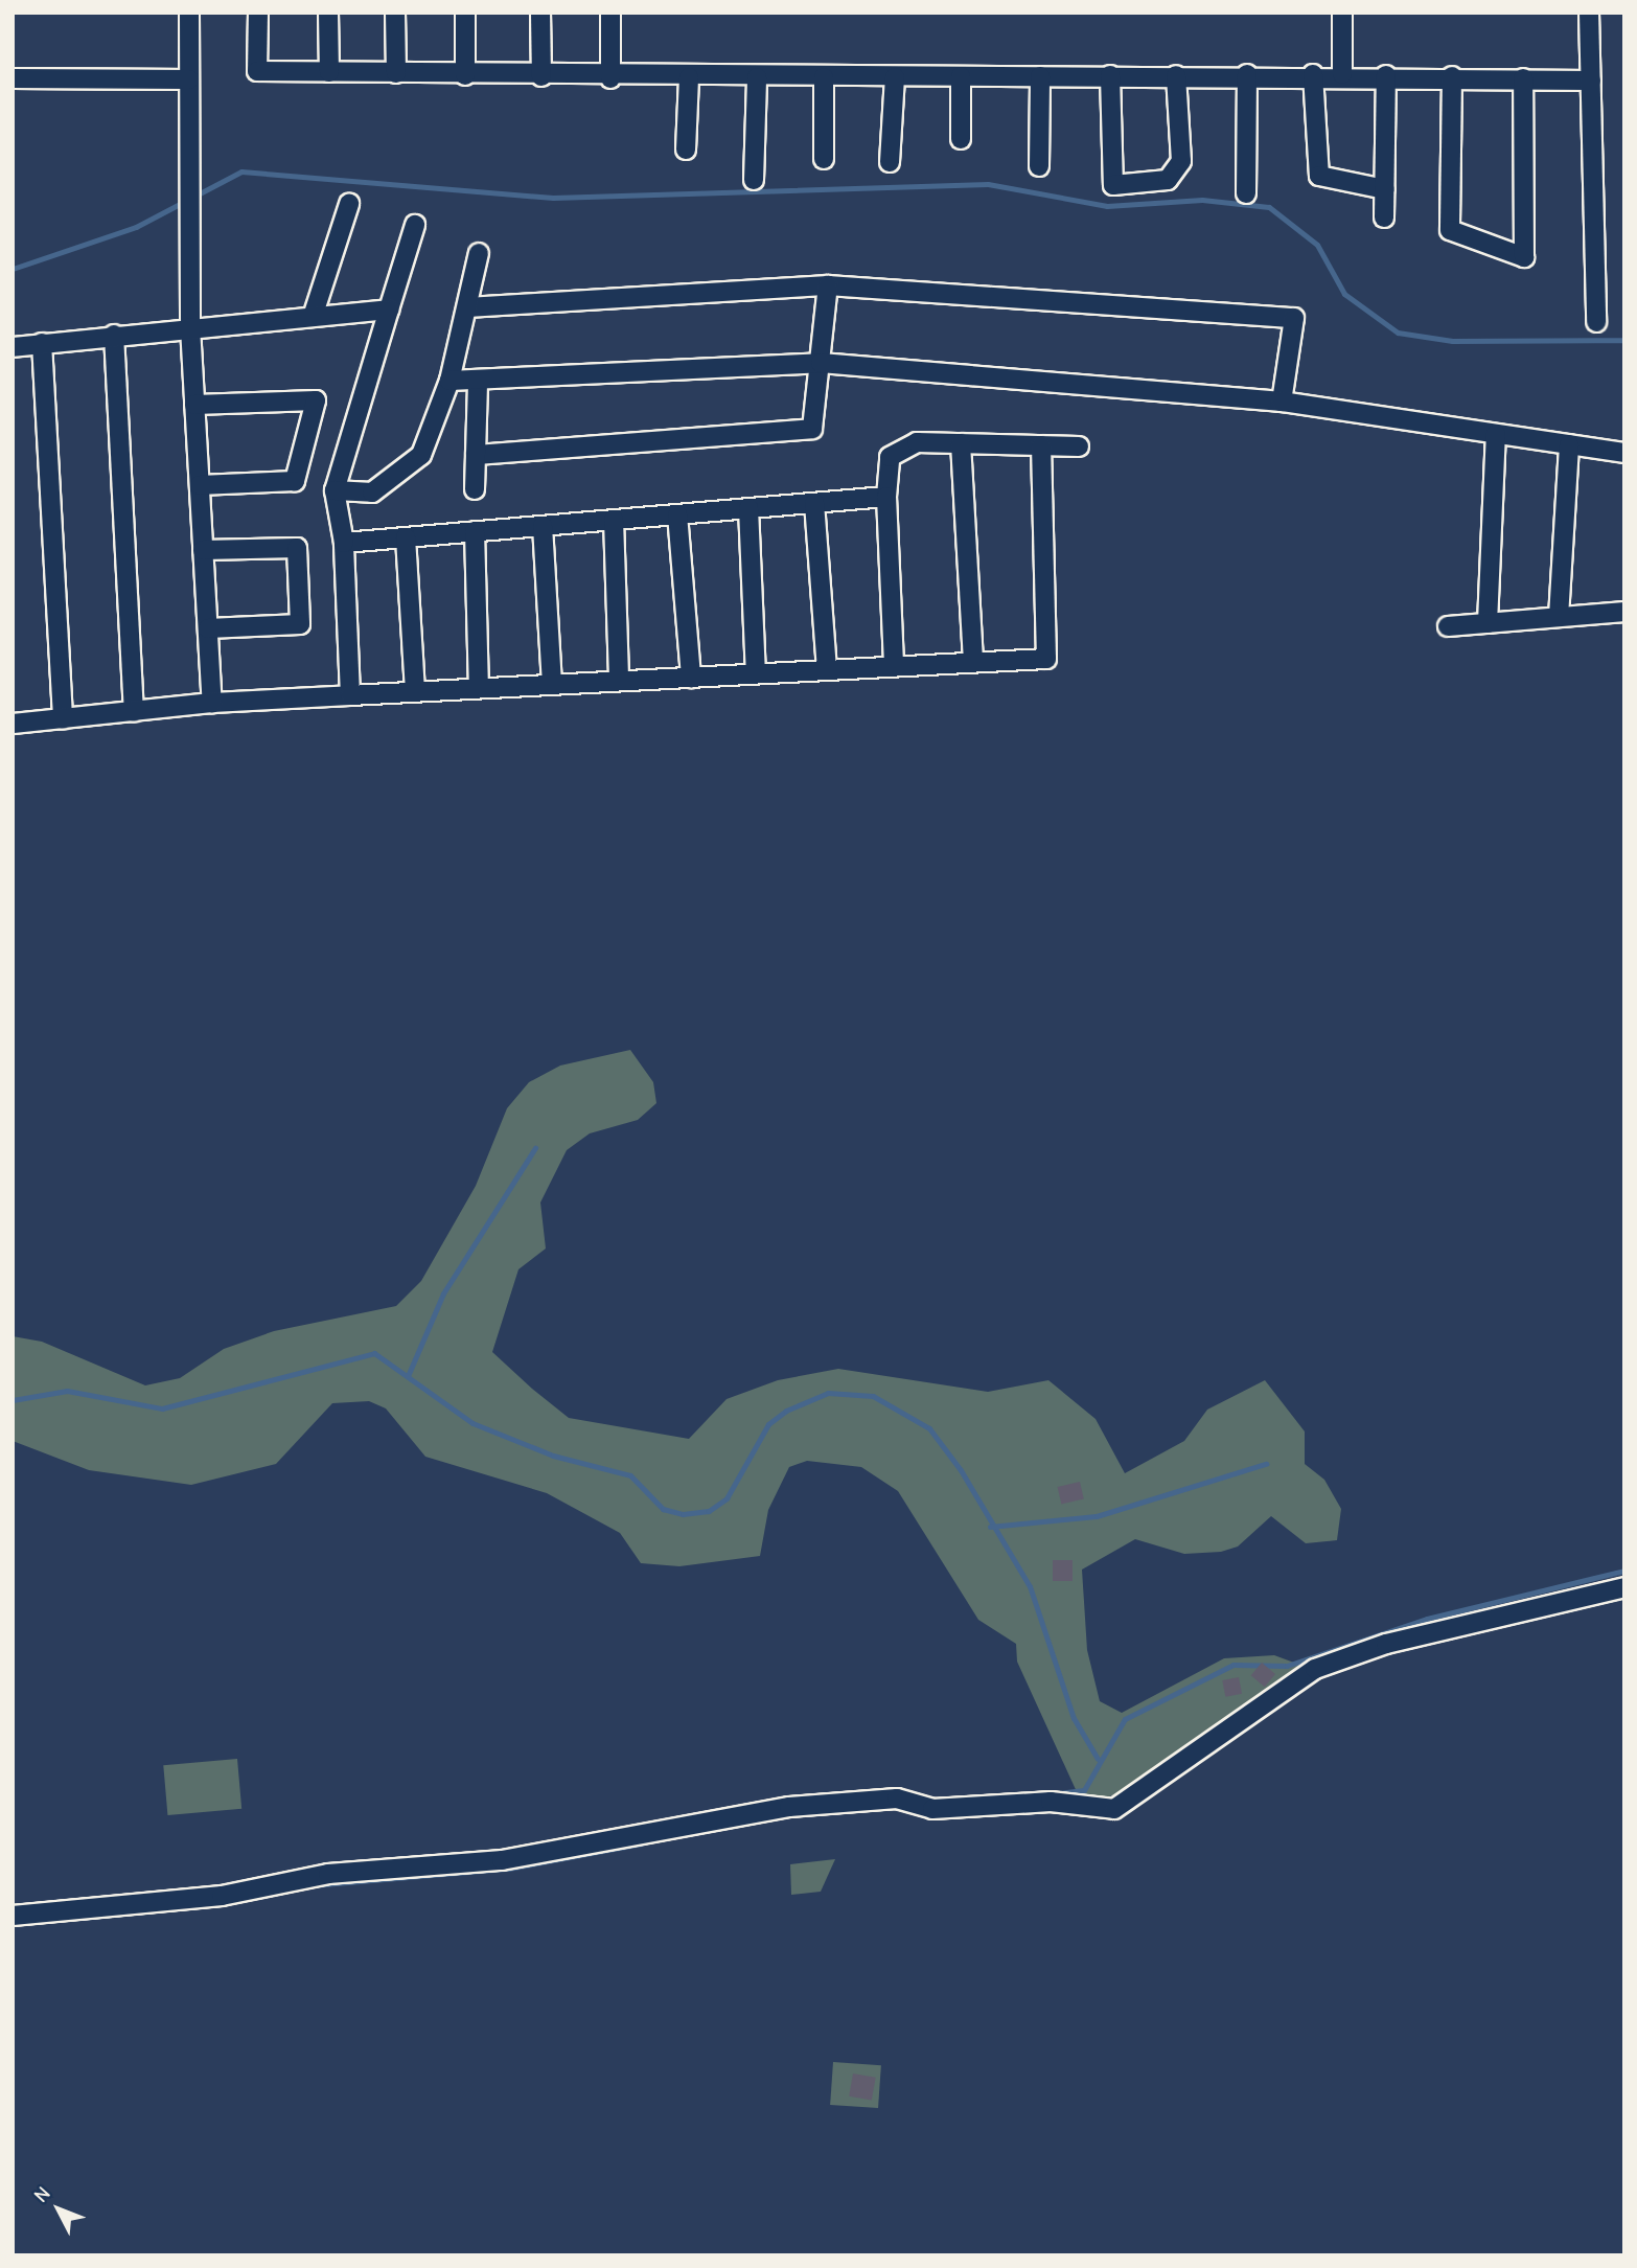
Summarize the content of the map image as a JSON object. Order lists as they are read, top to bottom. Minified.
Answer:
{"north":"top left"}
